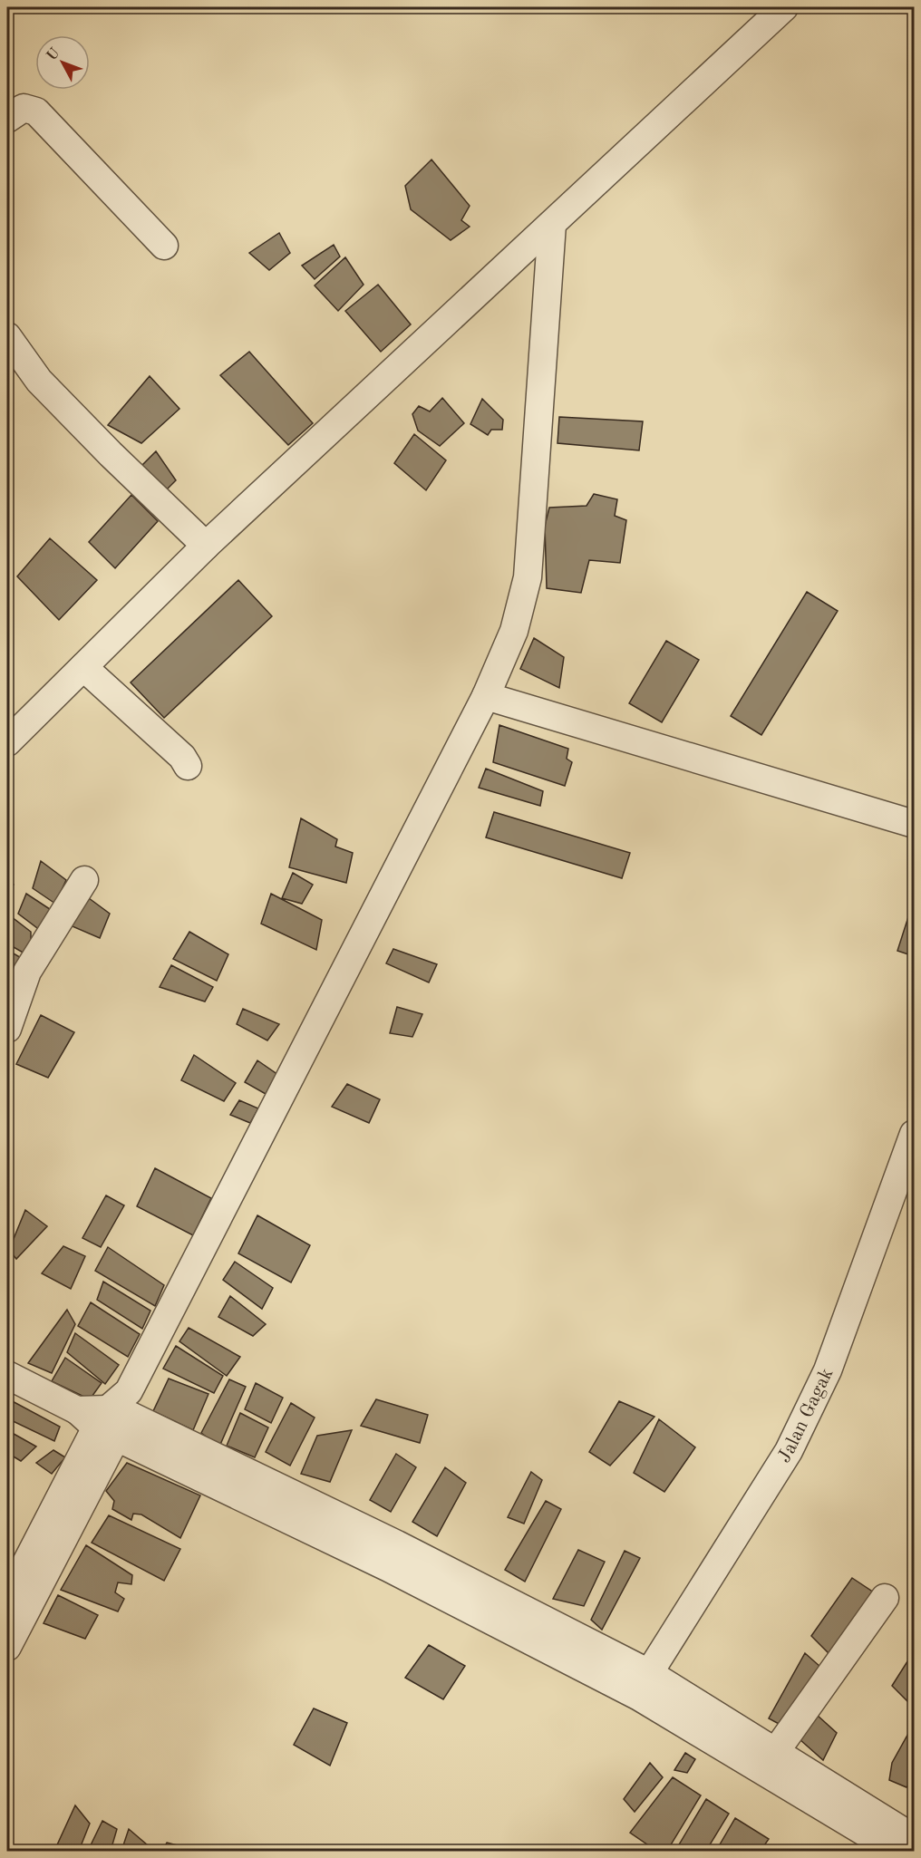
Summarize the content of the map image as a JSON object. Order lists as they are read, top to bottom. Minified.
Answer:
{"streets":{"street":["Jalan Gagak"]},"north":"top left"}
